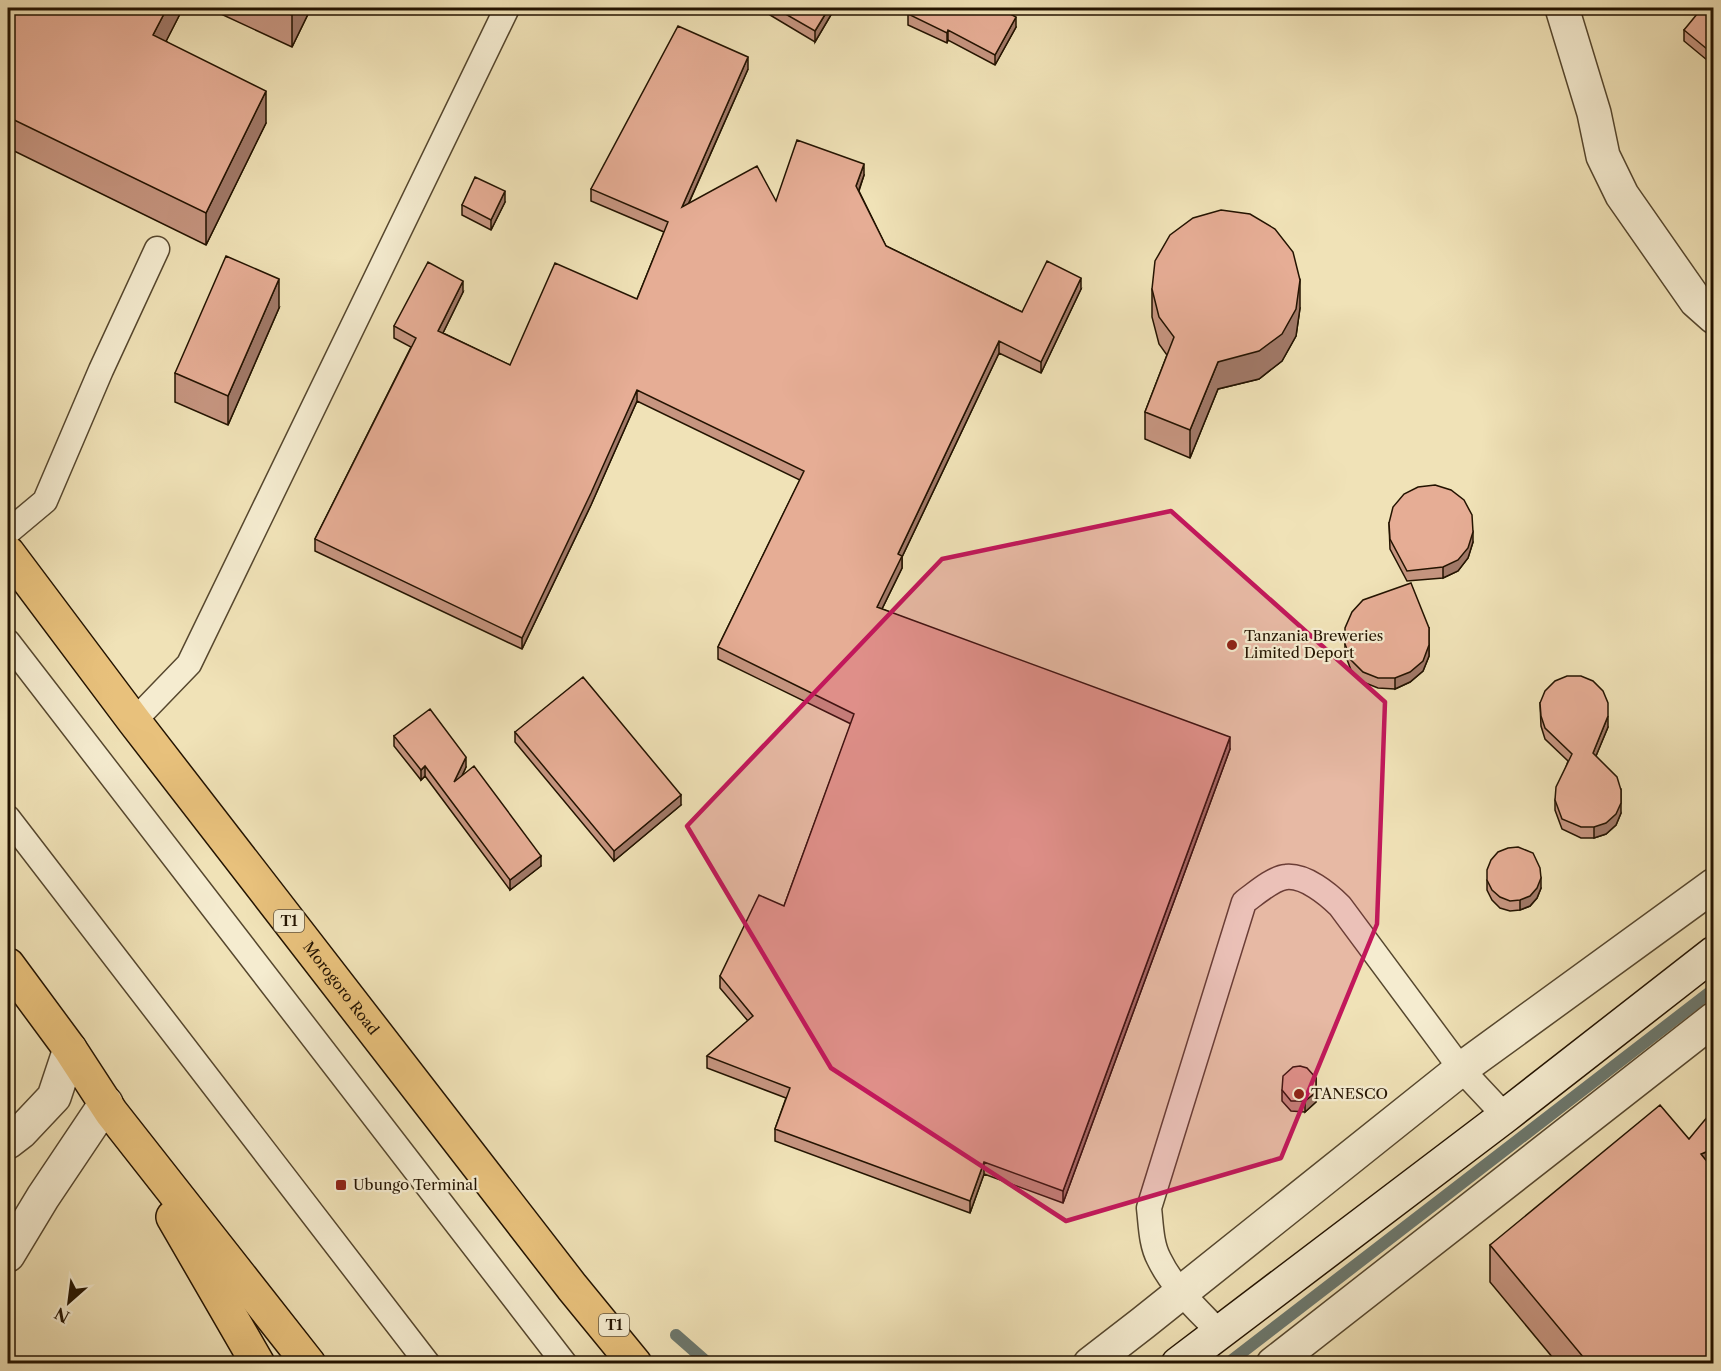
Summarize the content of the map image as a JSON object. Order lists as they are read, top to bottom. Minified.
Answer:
{"streets":{"highway":["T1","Morogoro Road"]},"crossings":[["T1","Morogoro Road"]],"places":{"other":["Tanzania Breweries Limited Deport","TANESCO"],"transit":["Ubungo Terminal"]},"north":"bottom left"}
